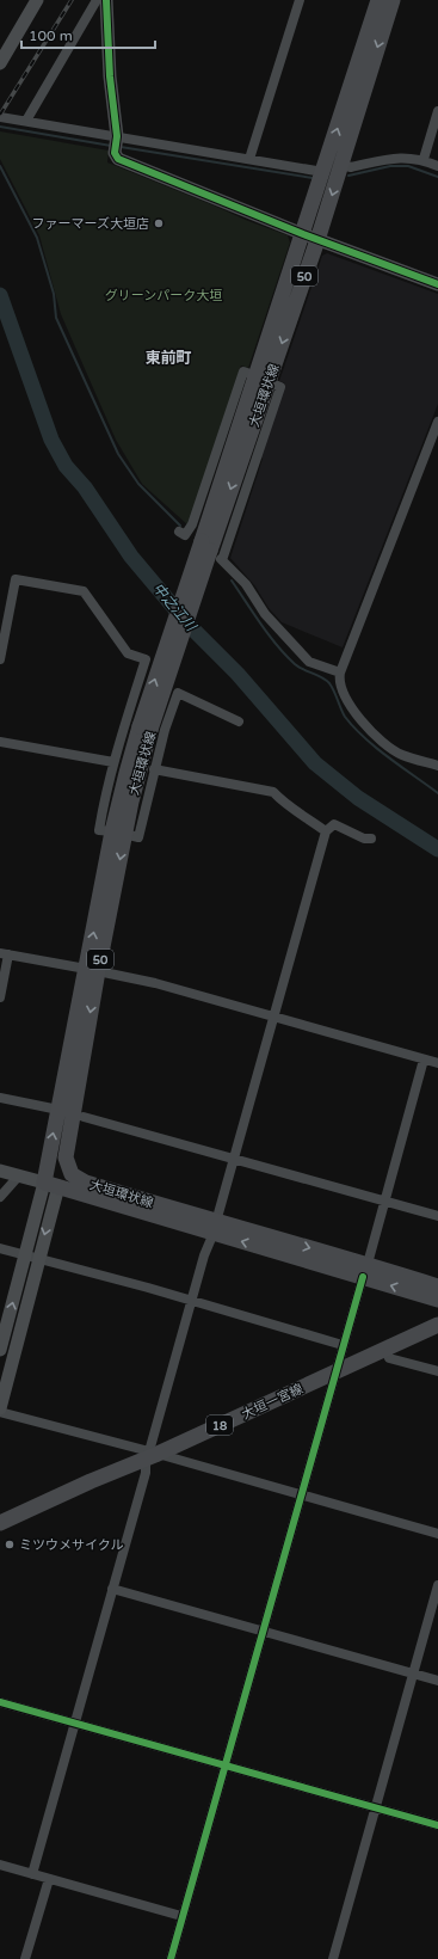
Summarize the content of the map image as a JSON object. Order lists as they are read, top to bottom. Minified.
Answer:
{"streets":{"main road":["50","大垣環状線","大垣一宮線","18"]},"crossings":[["50","大垣環状線"]],"districts":["東前町"],"water":["中之江川"],"parks":["グリーンパーク大垣"],"places":["ファーマーズ大垣店","ミツウメサイクル"],"scale_bar":"100 m"}
